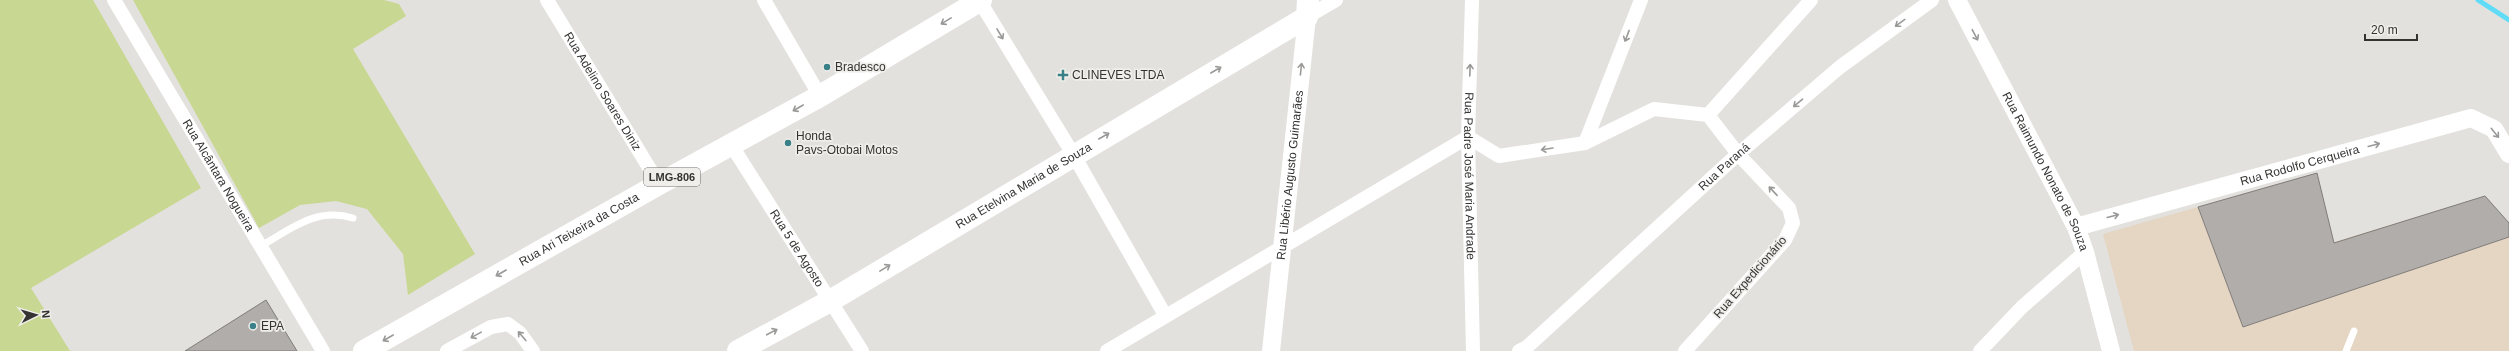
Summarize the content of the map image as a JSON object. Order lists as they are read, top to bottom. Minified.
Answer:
{"streets":{"highway":["LMG-806","Rua Etelvina Maria de Souza","Rua Ari Teixeira da Costa"],"street":["Rua Adelino Soares Diniz","Rua Rodolfo Cerqueira","Rua Paraná","Rua Raimundo Nonato de Souza","Rua Libério Augusto Guimarães","Rua Padre José Maria Andrade","Rua Alcântara Nogueira","Rua 5 de Agosto","Rua Expedicionário"]},"crossings":[["Rua Adelino Soares Diniz","Rua Ari Teixeira da Costa"],["Rua Rodolfo Cerqueira","Rua Raimundo Nonato de Souza"],["Rua Paraná","Rua Expedicionário"],["Rua Libério Augusto Guimarães","Rua Etelvina Maria de Souza"],["Rua Etelvina Maria de Souza","Rua 5 de Agosto"],["Rua Ari Teixeira da Costa","Rua 5 de Agosto"]],"one_way":["Rua Rodolfo Cerqueira","Rua Raimundo Nonato de Souza","Rua Libério Augusto Guimarães","Rua Padre José Maria Andrade","Rua Etelvina Maria de Souza","Rua Ari Teixeira da Costa"],"places":{"other":["Bradesco","Honda Pavs-Otobai Motos","EPA"],"health":["CLINEVES LTDA"]},"scale_bar":"20 m","north":"right"}
